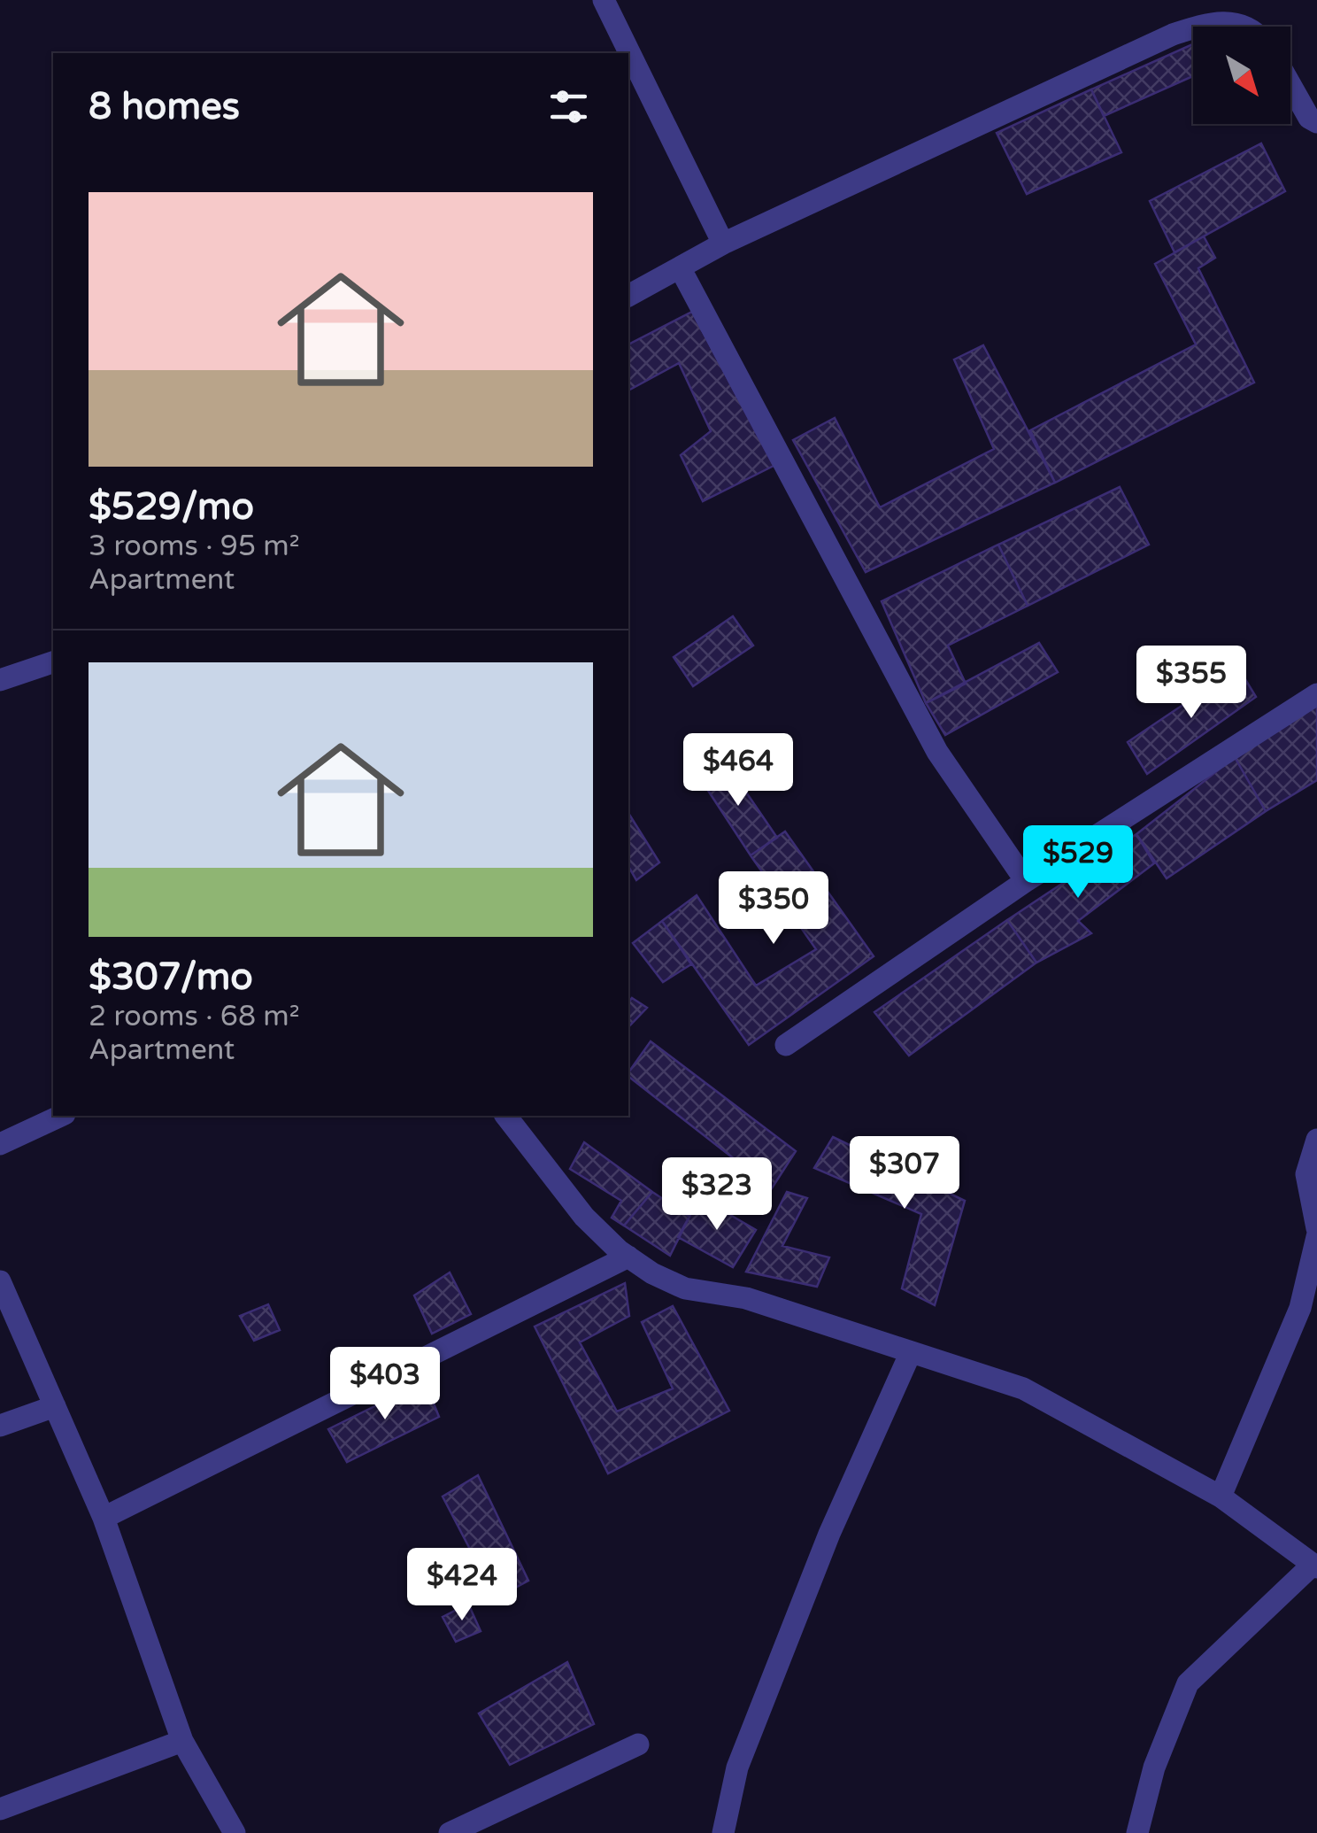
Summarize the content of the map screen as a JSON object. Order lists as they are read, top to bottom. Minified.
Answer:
{"north":"bottom right","page":{"heading":"8 homes","list":[{"name":"$529/mo","note":"3 rooms · 95 m² · Apartment"},{"name":"$307/mo","note":"2 rooms · 68 m² · Apartment"}],"price":["$355","$464","$529","$350","$307","$323","$403","$424"]}}
